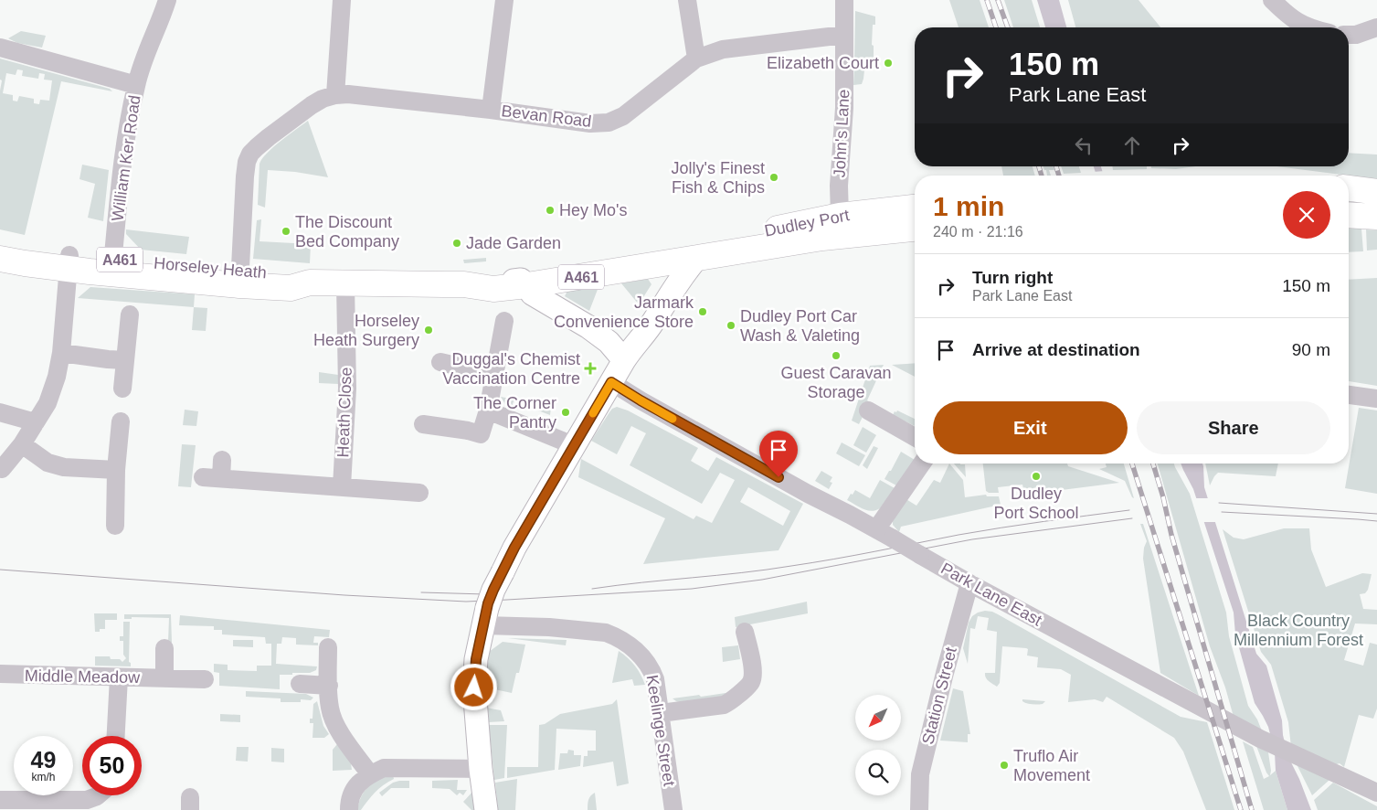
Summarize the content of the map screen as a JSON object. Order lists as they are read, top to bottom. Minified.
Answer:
{"streets":{"highway":["Dudley Port","A461","Horseley Heath"],"street":["Bevan Road","John's Lane","William Ker Road","Heath Close","Park Lane East","Middle Meadow","Station Street","Keelinge Street"]},"crossings":[["Bevan Road","John's Lane"],["John's Lane","Dudley Port"],["William Ker Road","Horseley Heath"],["Dudley Port","Horseley Heath"],["Horseley Heath","Heath Close"],["Park Lane East","Station Street"]],"parks":["Black Country Millennium Forest"],"places":{"other":["Elizabeth Court","Jolly's Finest Fish & Chips","Hey Mo's","The Discount Bed Company","Jade Garden","Jarmark Convenience Store","Dudley Port Car Wash & Valeting","Horseley Heath Surgery","Guest Caravan Storage","The Corner Pantry","Dudley Port School","Truflo Air Movement"],"health":["Duggal's Chemist Vaccination Centre"]},"north":"bottom left","page":{"turn":["150 m","Park Lane East"],"heading":["1 min","240 m · 21:16"],"list":[{"name":"Turn right","note":"Park Lane East","value":"150 m"},{"name":"Arrive at destination","value":"90 m"}],"buttons":["Exit","Share"],"speed":"49 km/h","limit":"50"}}
